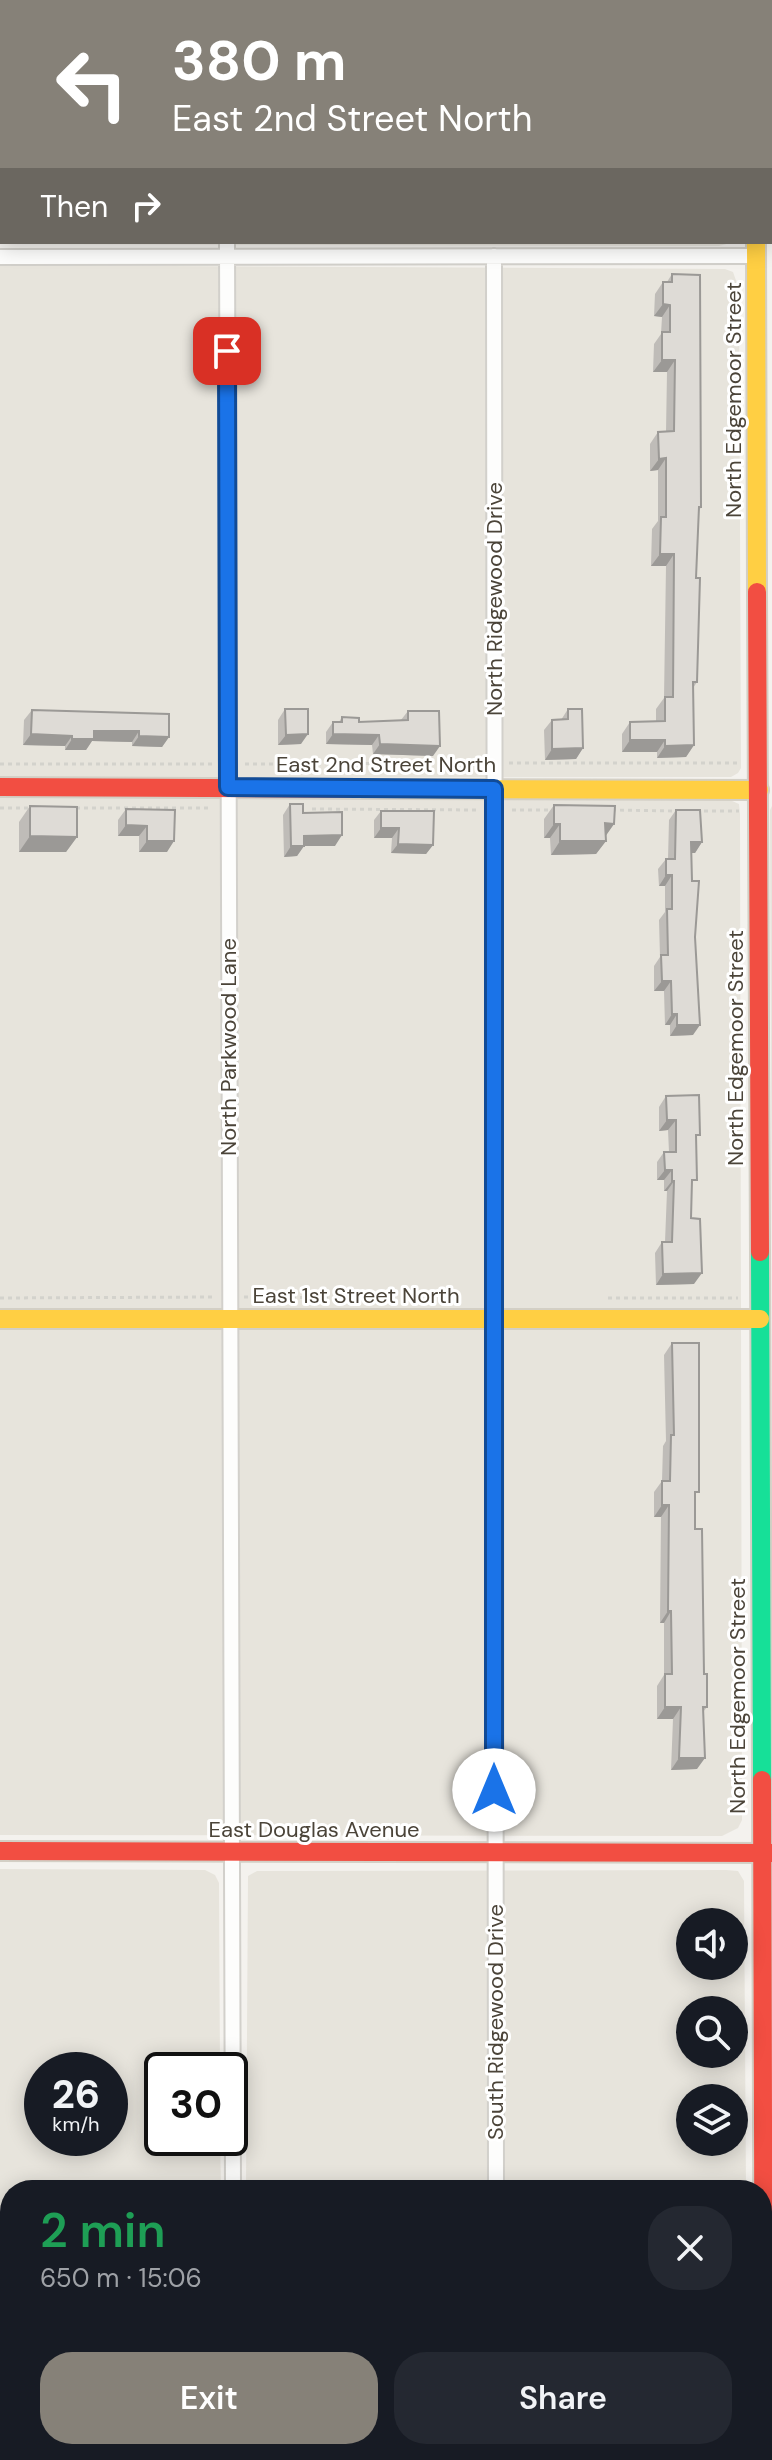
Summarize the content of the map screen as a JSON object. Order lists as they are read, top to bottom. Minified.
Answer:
{"streets":{"street":["North Edgemoor Street","North Ridgewood Drive","East 2nd Street North","North Parkwood Lane","East 1st Street North","East Douglas Avenue","South Ridgewood Drive"]},"crossings":[["North Edgemoor Street","East 2nd Street North"],["North Edgemoor Street","East 1st Street North"],["North Edgemoor Street","East Douglas Avenue"],["North Ridgewood Drive","East 2nd Street North"],["North Ridgewood Drive","East 1st Street North"],["North Ridgewood Drive","East Douglas Avenue"],["North Ridgewood Drive","South Ridgewood Drive"],["East 2nd Street North","North Parkwood Lane"],["North Parkwood Lane","East 1st Street North"],["North Parkwood Lane","East Douglas Avenue"],["East Douglas Avenue","South Ridgewood Drive"]],"page":{"turn":["380 m","East 2nd Street North"],"then":"Then","speed":"26 km/h","limit":"30","heading":["2 min","650 m · 15:06"],"buttons":["Exit","Share"]}}
